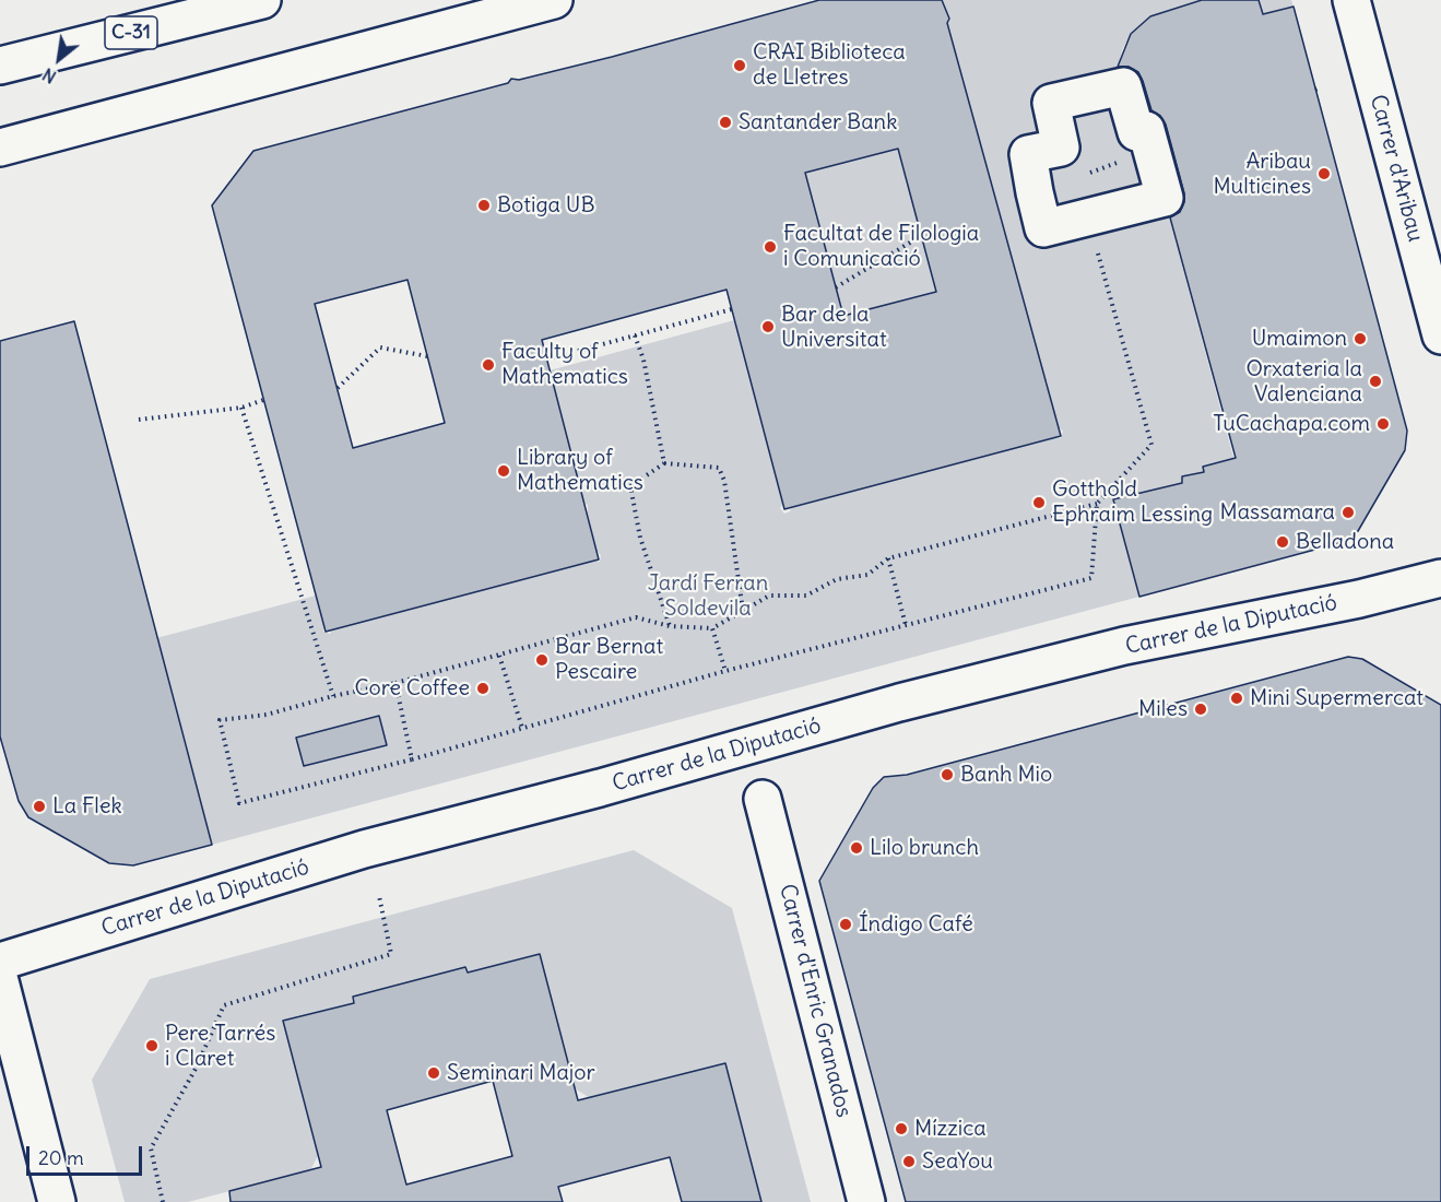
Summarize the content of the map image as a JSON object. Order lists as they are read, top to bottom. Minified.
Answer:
{"streets":{"street":["C-31","Carrer d'Aribau","Carrer de la Diputació","Carrer d'Enric Granados"]},"parks":["Jardí Ferran Soldevila"],"places":["CRAI Biblioteca de Lletres","Santander Bank","Aribau Multicines","Botiga UB","Facultat de Filologia i Comunicació","Bar de la Universitat","Umaimon","Faculty of Mathematics","Orxateria la Valenciana","TuCachapa.com","Library of Mathematics","Gotthold Ephraim Lessing","Massamara","Belladona","Bar Bernat Pescaire","Core Coffee","Mini Supermercat","Miles","Banh Mio","La Flek","Lilo brunch","Índigo Café","Pere Tarrés i Claret","Seminari Major","Mízzica","SeaYou"],"scale_bar":"20 m","north":"bottom left"}
